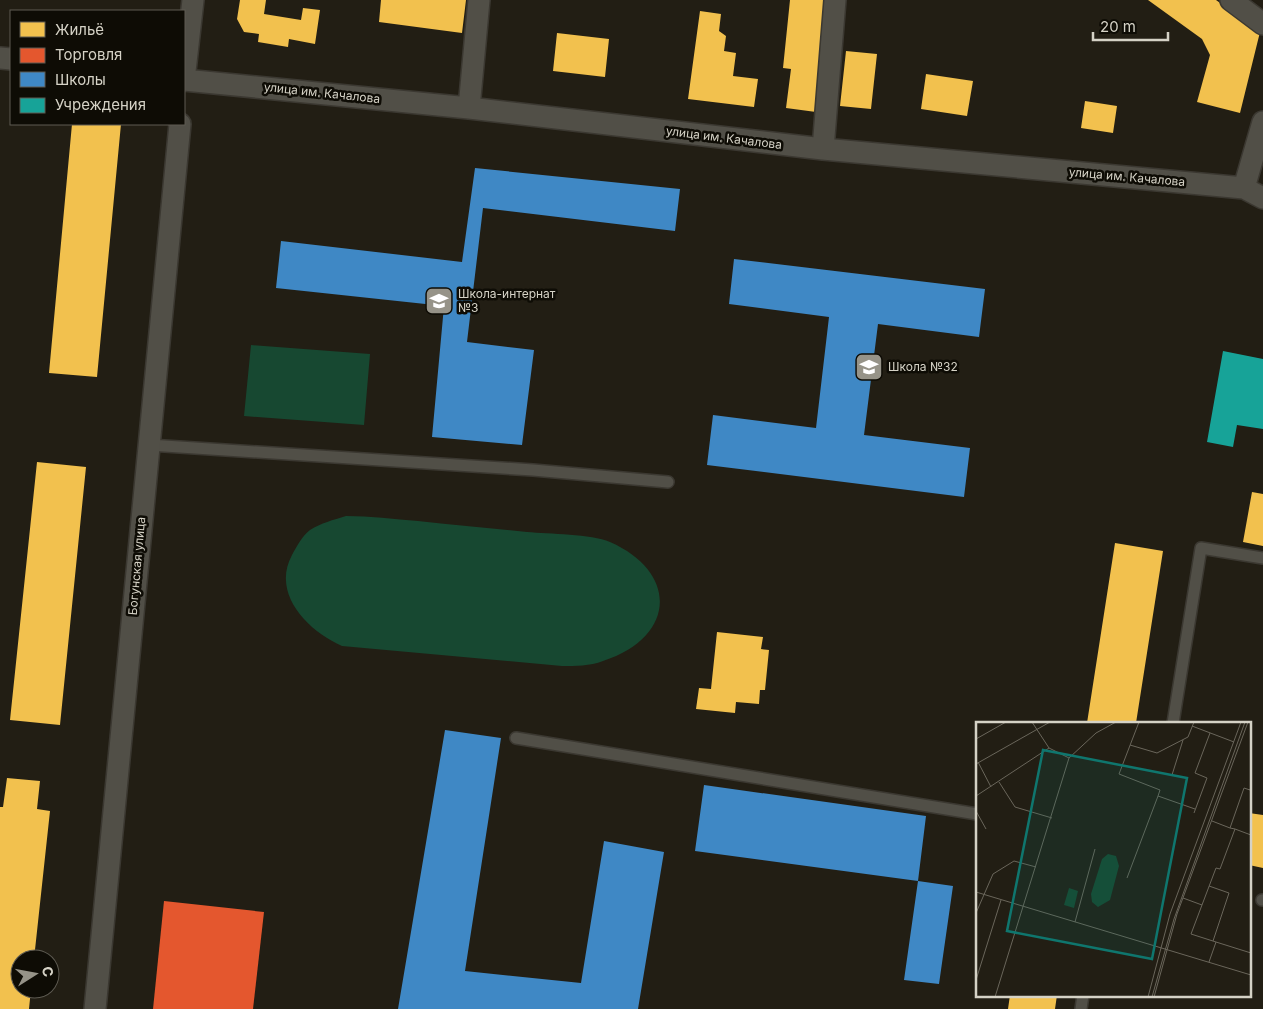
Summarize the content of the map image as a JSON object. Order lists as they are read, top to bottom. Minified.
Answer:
{"streets":{"street":["улица им. Качалова","Богунская улица"]},"places":{"school or university":["Школа-интернат №3","Школа №32"]},"legend":["Жильё","Торговля","Школы","Учреждения"],"scale_bar":"20 m","north":"right"}
